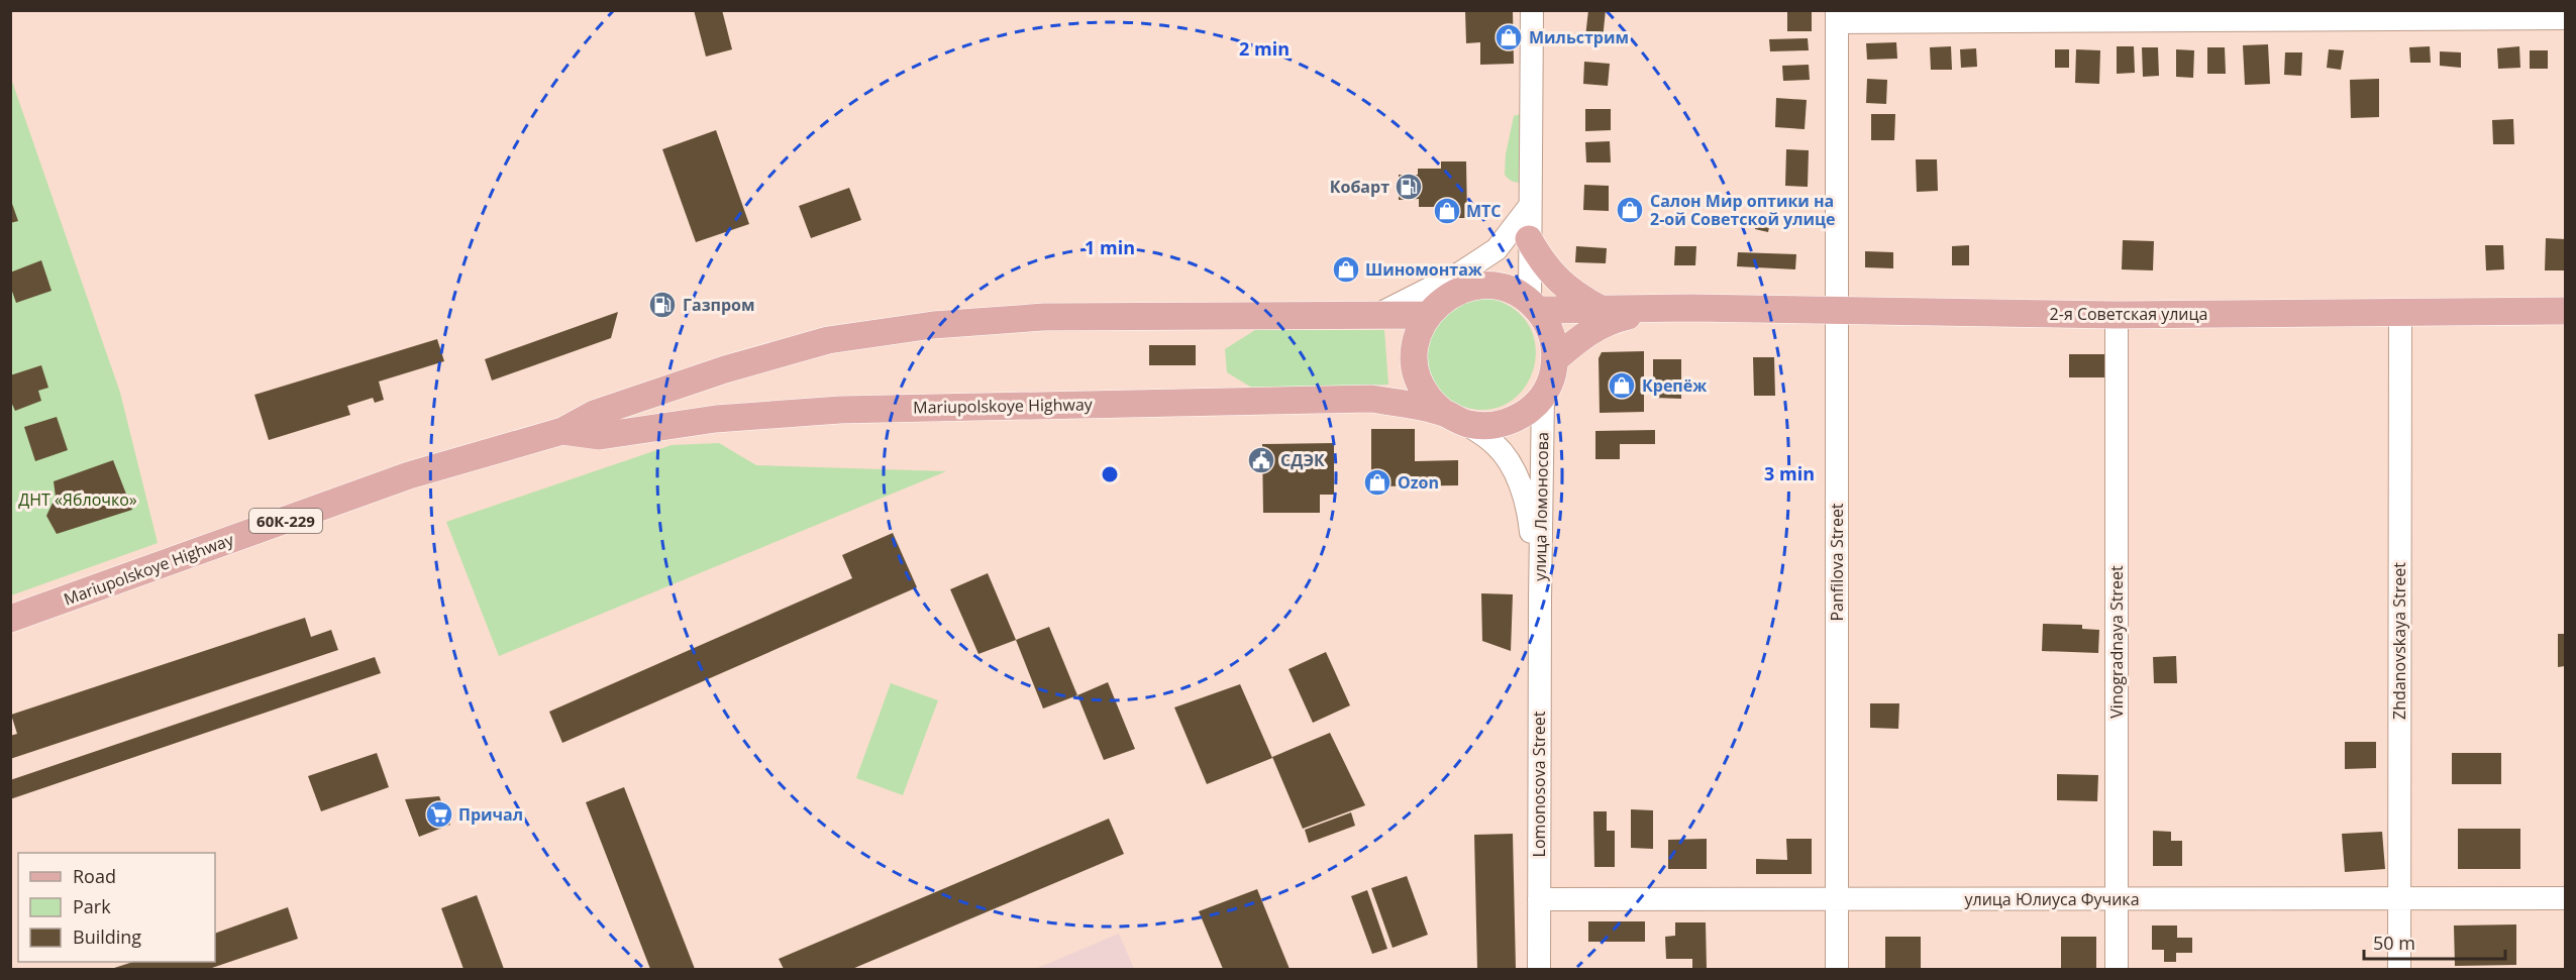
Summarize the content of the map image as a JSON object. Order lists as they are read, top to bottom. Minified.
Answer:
{"streets":{"main road":["2-я Советская улица","Mariupolskoye Highway","60К-229"],"street":["улица Ломоносова","Panfilova Street","Zhdanovskaya Street","Vinogradnaya Street","Lomonosova Street","улица Юлиуса Фучика"]},"crossings":[["2-я Советская улица","Mariupolskoye Highway"],["2-я Советская улица","улица Ломоносова"],["2-я Советская улица","Panfilova Street"],["2-я Советская улица","Zhdanovskaya Street"],["2-я Советская улица","Vinogradnaya Street"],["Mariupolskoye Highway","улица Ломоносова"],["улица Ломоносова","Lomonosova Street"],["Panfilova Street","улица Юлиуса Фучика"],["Zhdanovskaya Street","улица Юлиуса Фучика"],["Vinogradnaya Street","улица Юлиуса Фучика"],["Lomonosova Street","улица Юлиуса Фучика"]],"parks":["ДНТ «Яблочко»"],"places":{"shop":["Мильстрим","Салон Мир оптики на 2-ой Советской улице","МТС","Шиномонтаж","Крепёж","Ozon"],"fuel station":["Кобарт","Газпром"],"public building":["СДЭК"],"supermarket":["Причал"]},"legend":["Road","Park","Building"],"scale_bar":"50 m","rings":["2 min","1 min","3 min"]}
